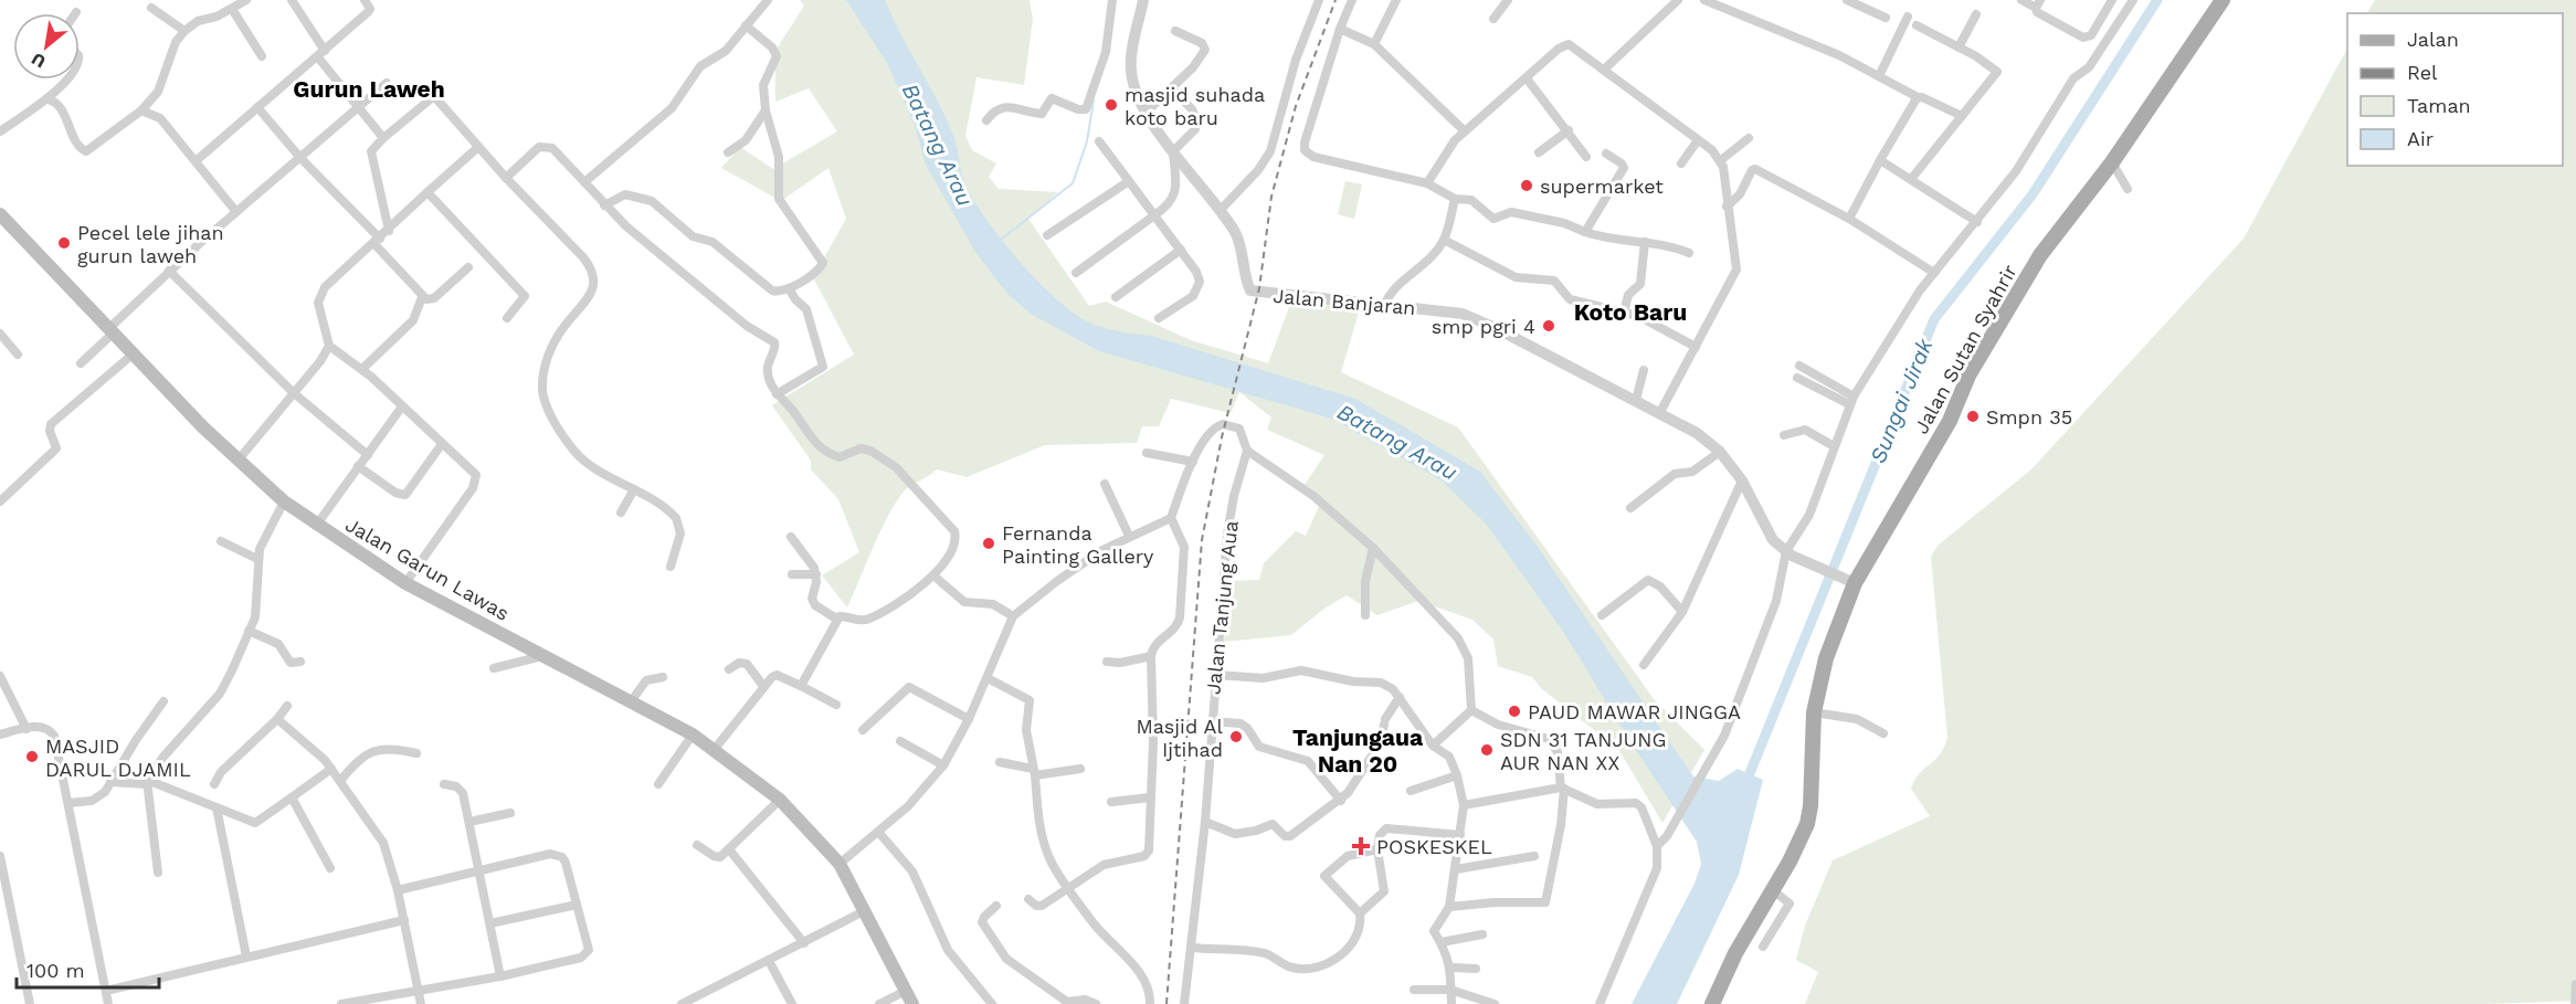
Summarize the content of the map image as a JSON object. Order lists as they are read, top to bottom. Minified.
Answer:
{"streets":{"main road":["Jalan Sutan Syahrir","Jalan Garun Lawas"],"street":["Jalan Banjaran","Jalan Tanjung Aua"]},"districts":["Gurun Laweh","Koto Baru","Tanjungaua Nan 20"],"water":["Batang Arau","Sungai Jirak"],"places":{"other":["masjid suhada koto baru","supermarket","Pecel lele jihan gurun laweh","smp pgri 4","Smpn 35","Fernanda Painting Gallery","PAUD MAWAR JINGGA","Masjid Al Ijtihad","SDN 31 TANJUNG AUR NAN XX","MASJID DARUL DJAMIL"],"health":["POSKESKEL"]},"legend":["Jalan","Rel","Taman","Air"],"scale_bar":"100 m","north":"bottom left"}
